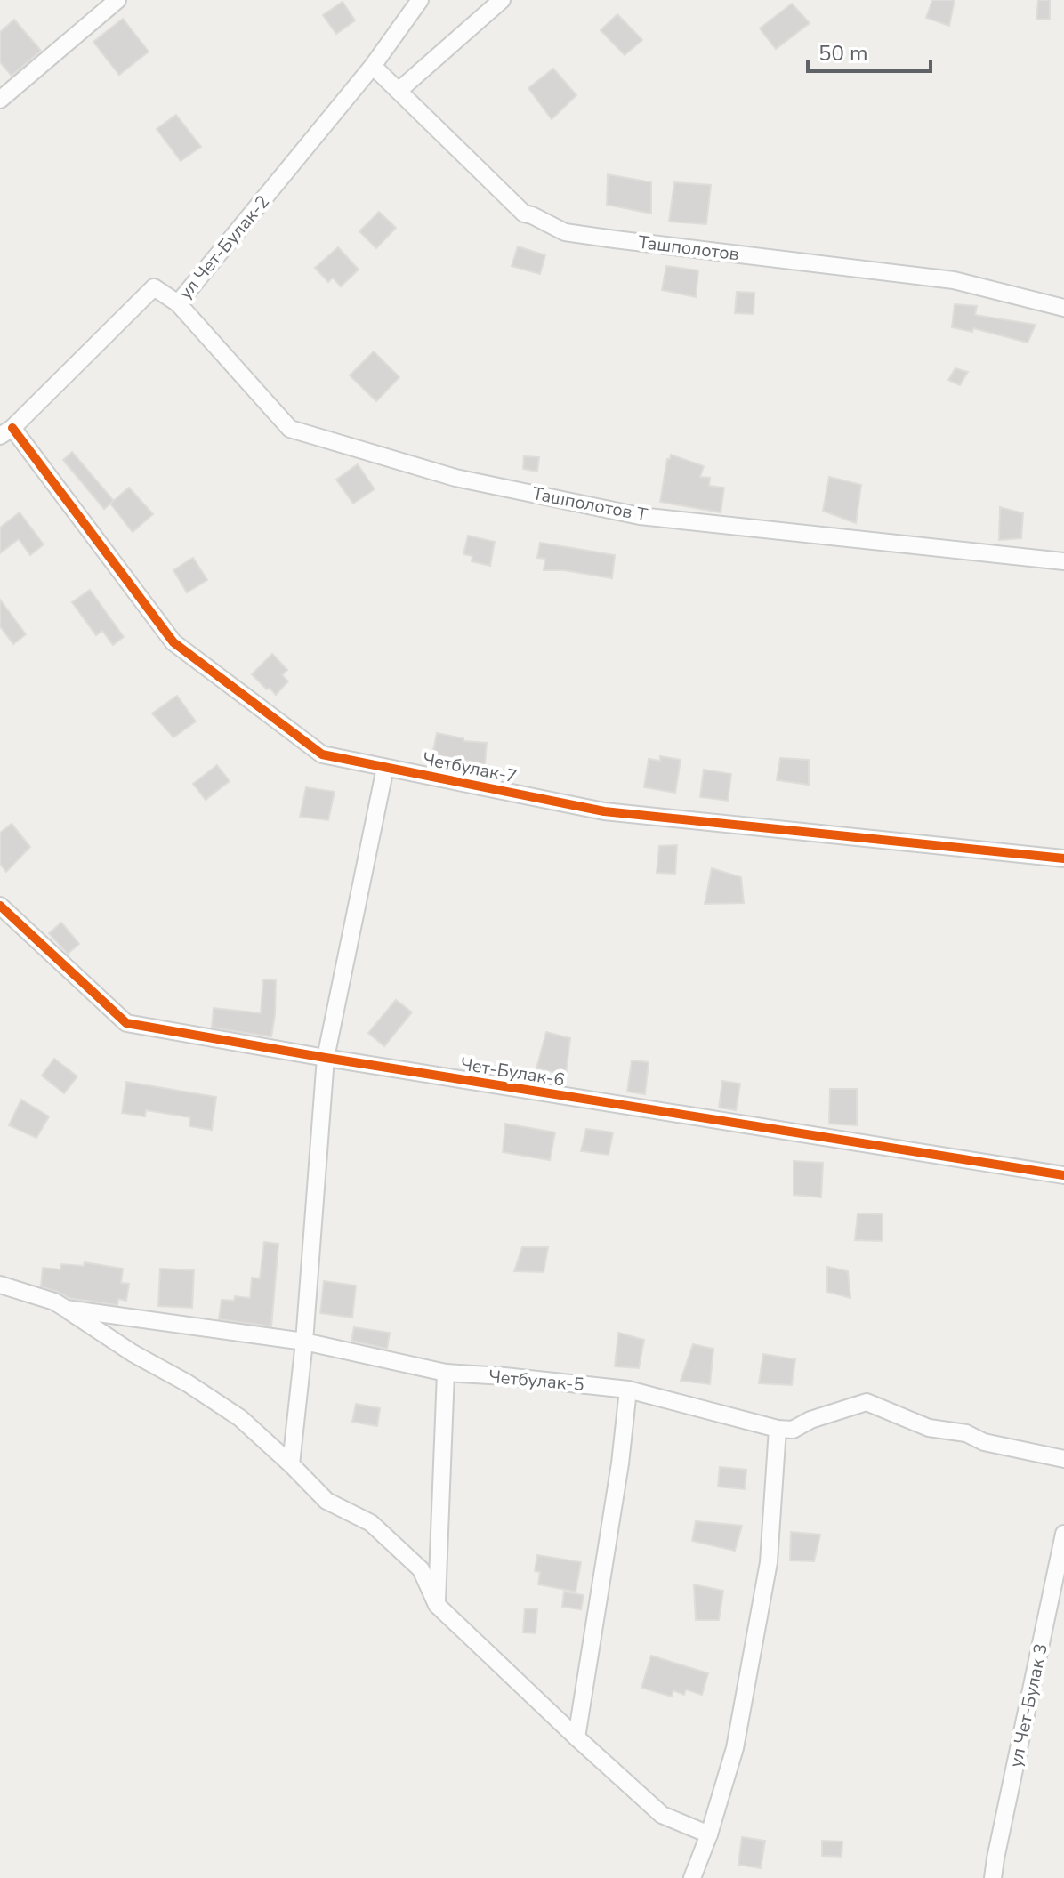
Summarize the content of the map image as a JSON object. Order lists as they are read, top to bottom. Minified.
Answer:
{"streets":{"street":["ул Чет-Булак-2","Ташполотов","Ташполотов Т","Четбулак-7","Чет-Булак-6","Четбулак-5","ул Чет-Булак 3"]},"crossings":[["ул Чет-Булак-2","Ташполотов"],["ул Чет-Булак-2","Ташполотов Т"],["ул Чет-Булак-2","Четбулак-7"]],"scale_bar":"50 m"}
